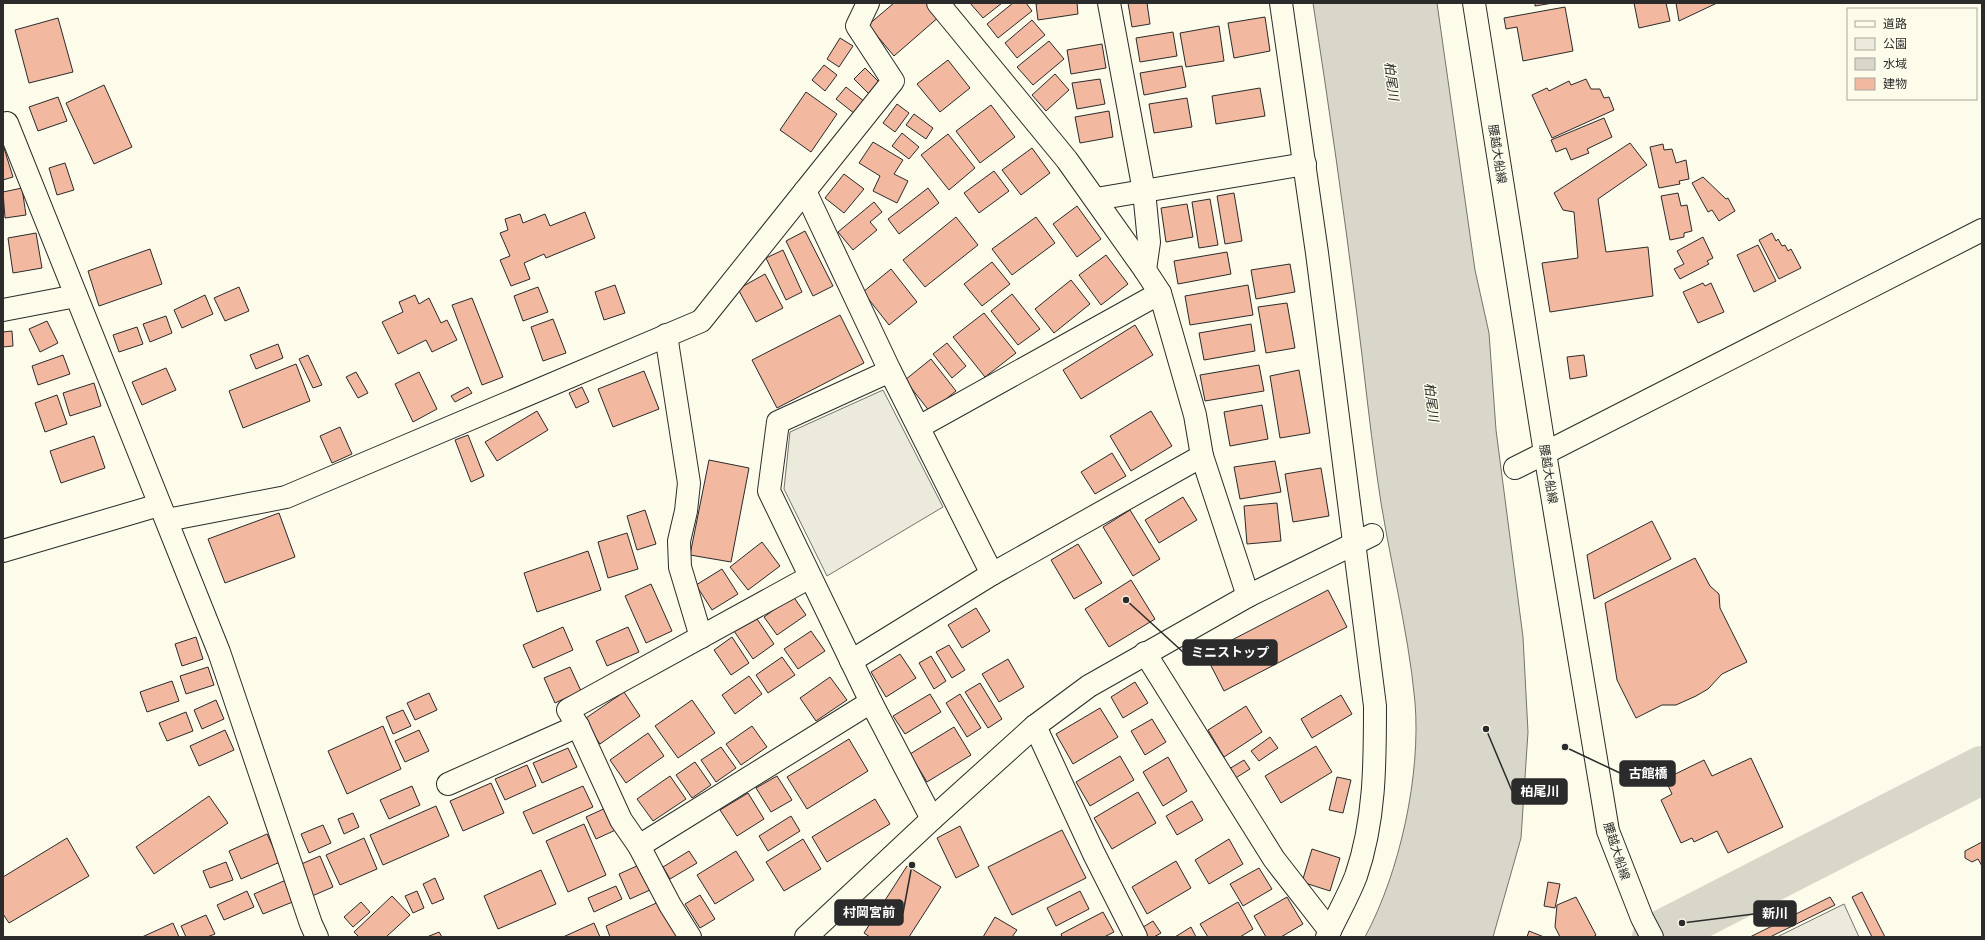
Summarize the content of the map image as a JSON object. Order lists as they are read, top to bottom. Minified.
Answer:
{"streets":{"street":["腰越大船線"]},"water":["柏尾川"],"places":["ミニストップ","柏尾川","古館橋","村岡宮前","新川"],"legend":["道路","公園","水域","建物"]}
